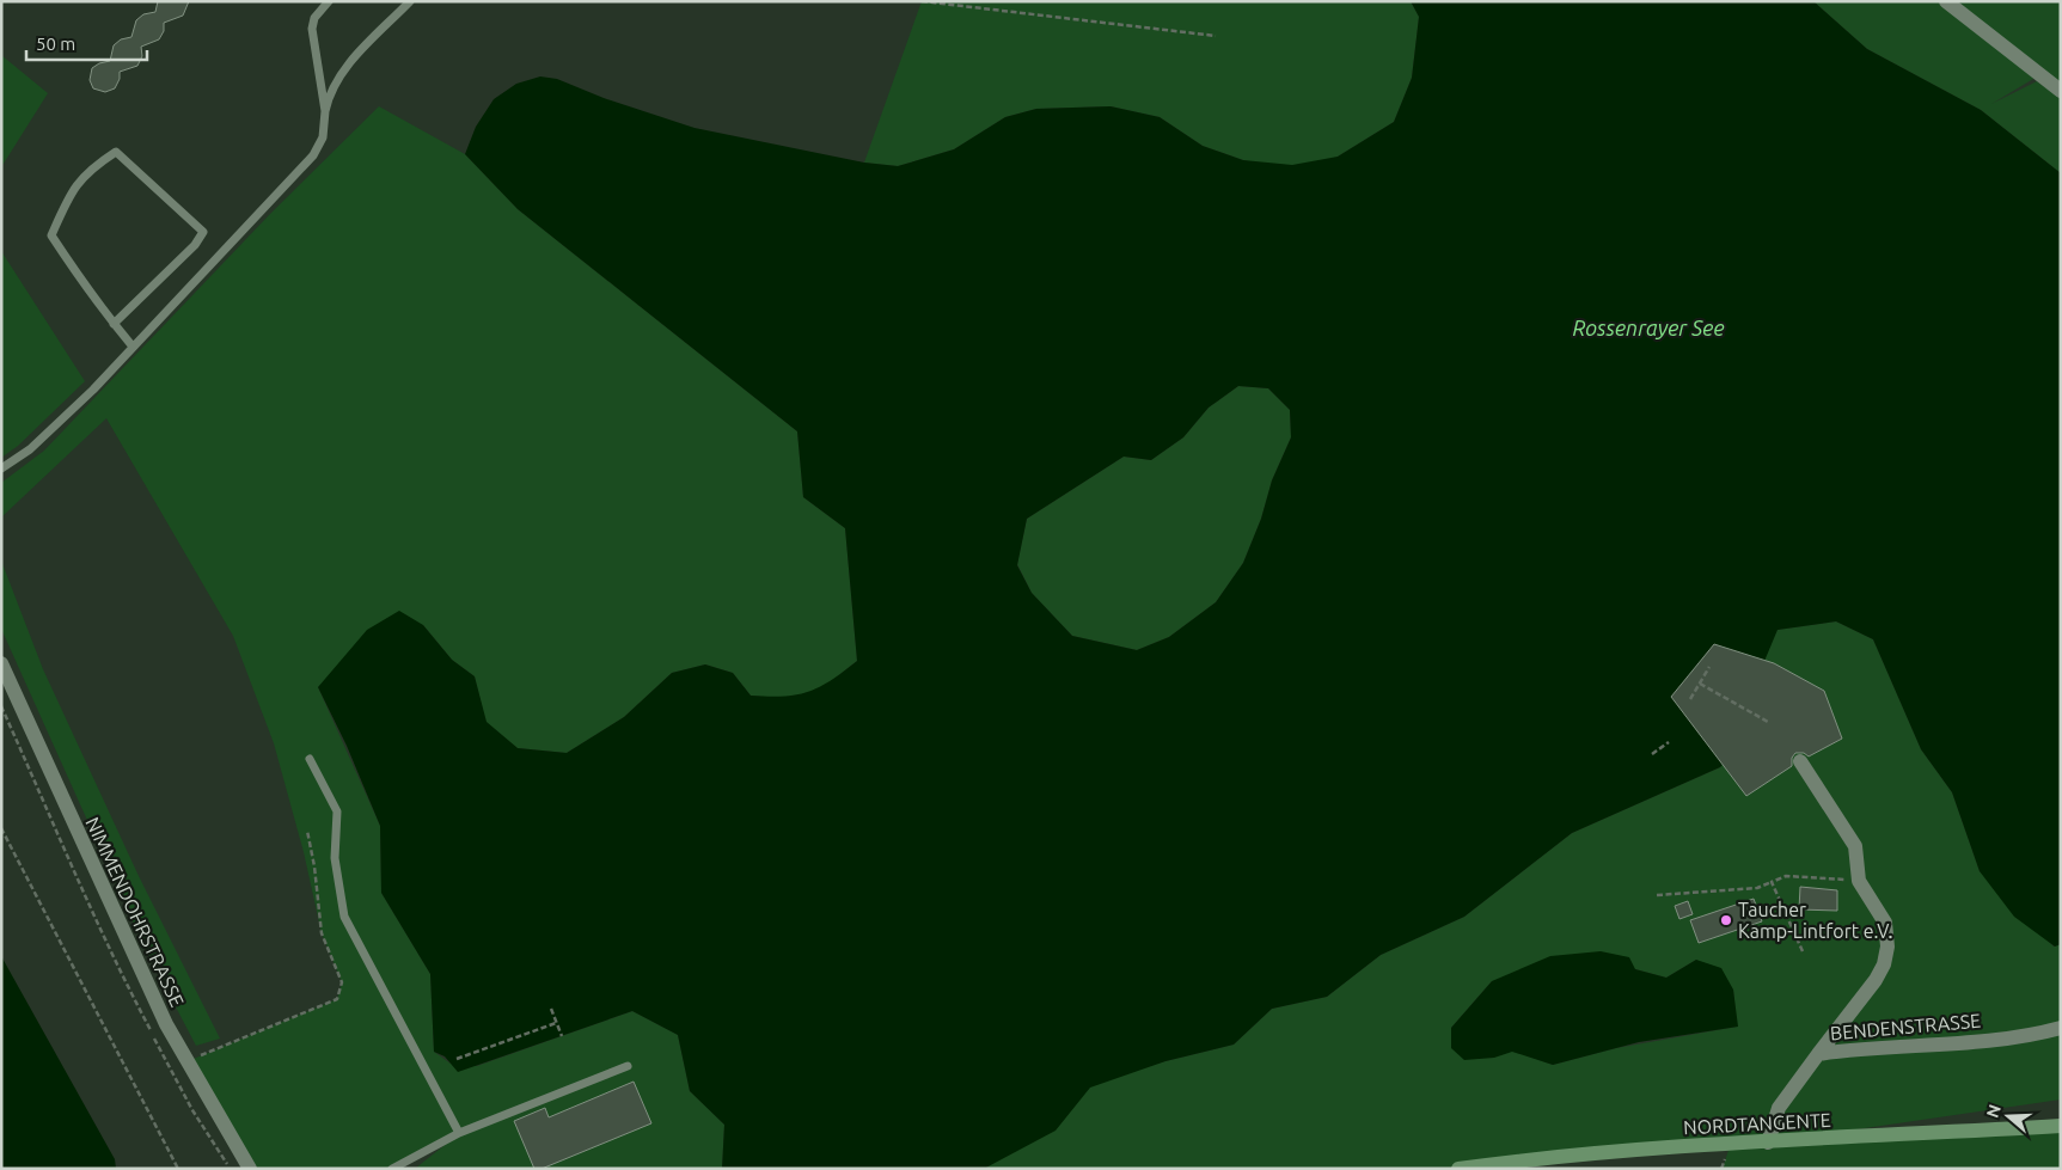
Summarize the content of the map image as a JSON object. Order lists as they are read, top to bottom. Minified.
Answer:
{"streets":{"main road":["NORDTANGENTE"],"street":["NIMMENDOHRSTRASSE","BENDENSTRASSE"]},"crossings":[["BENDENSTRASSE","NORDTANGENTE"]],"water":["Rossenrayer See"],"places":["Taucher Kamp-Lintfort e.V."],"scale_bar":"50 m","north":"left"}
